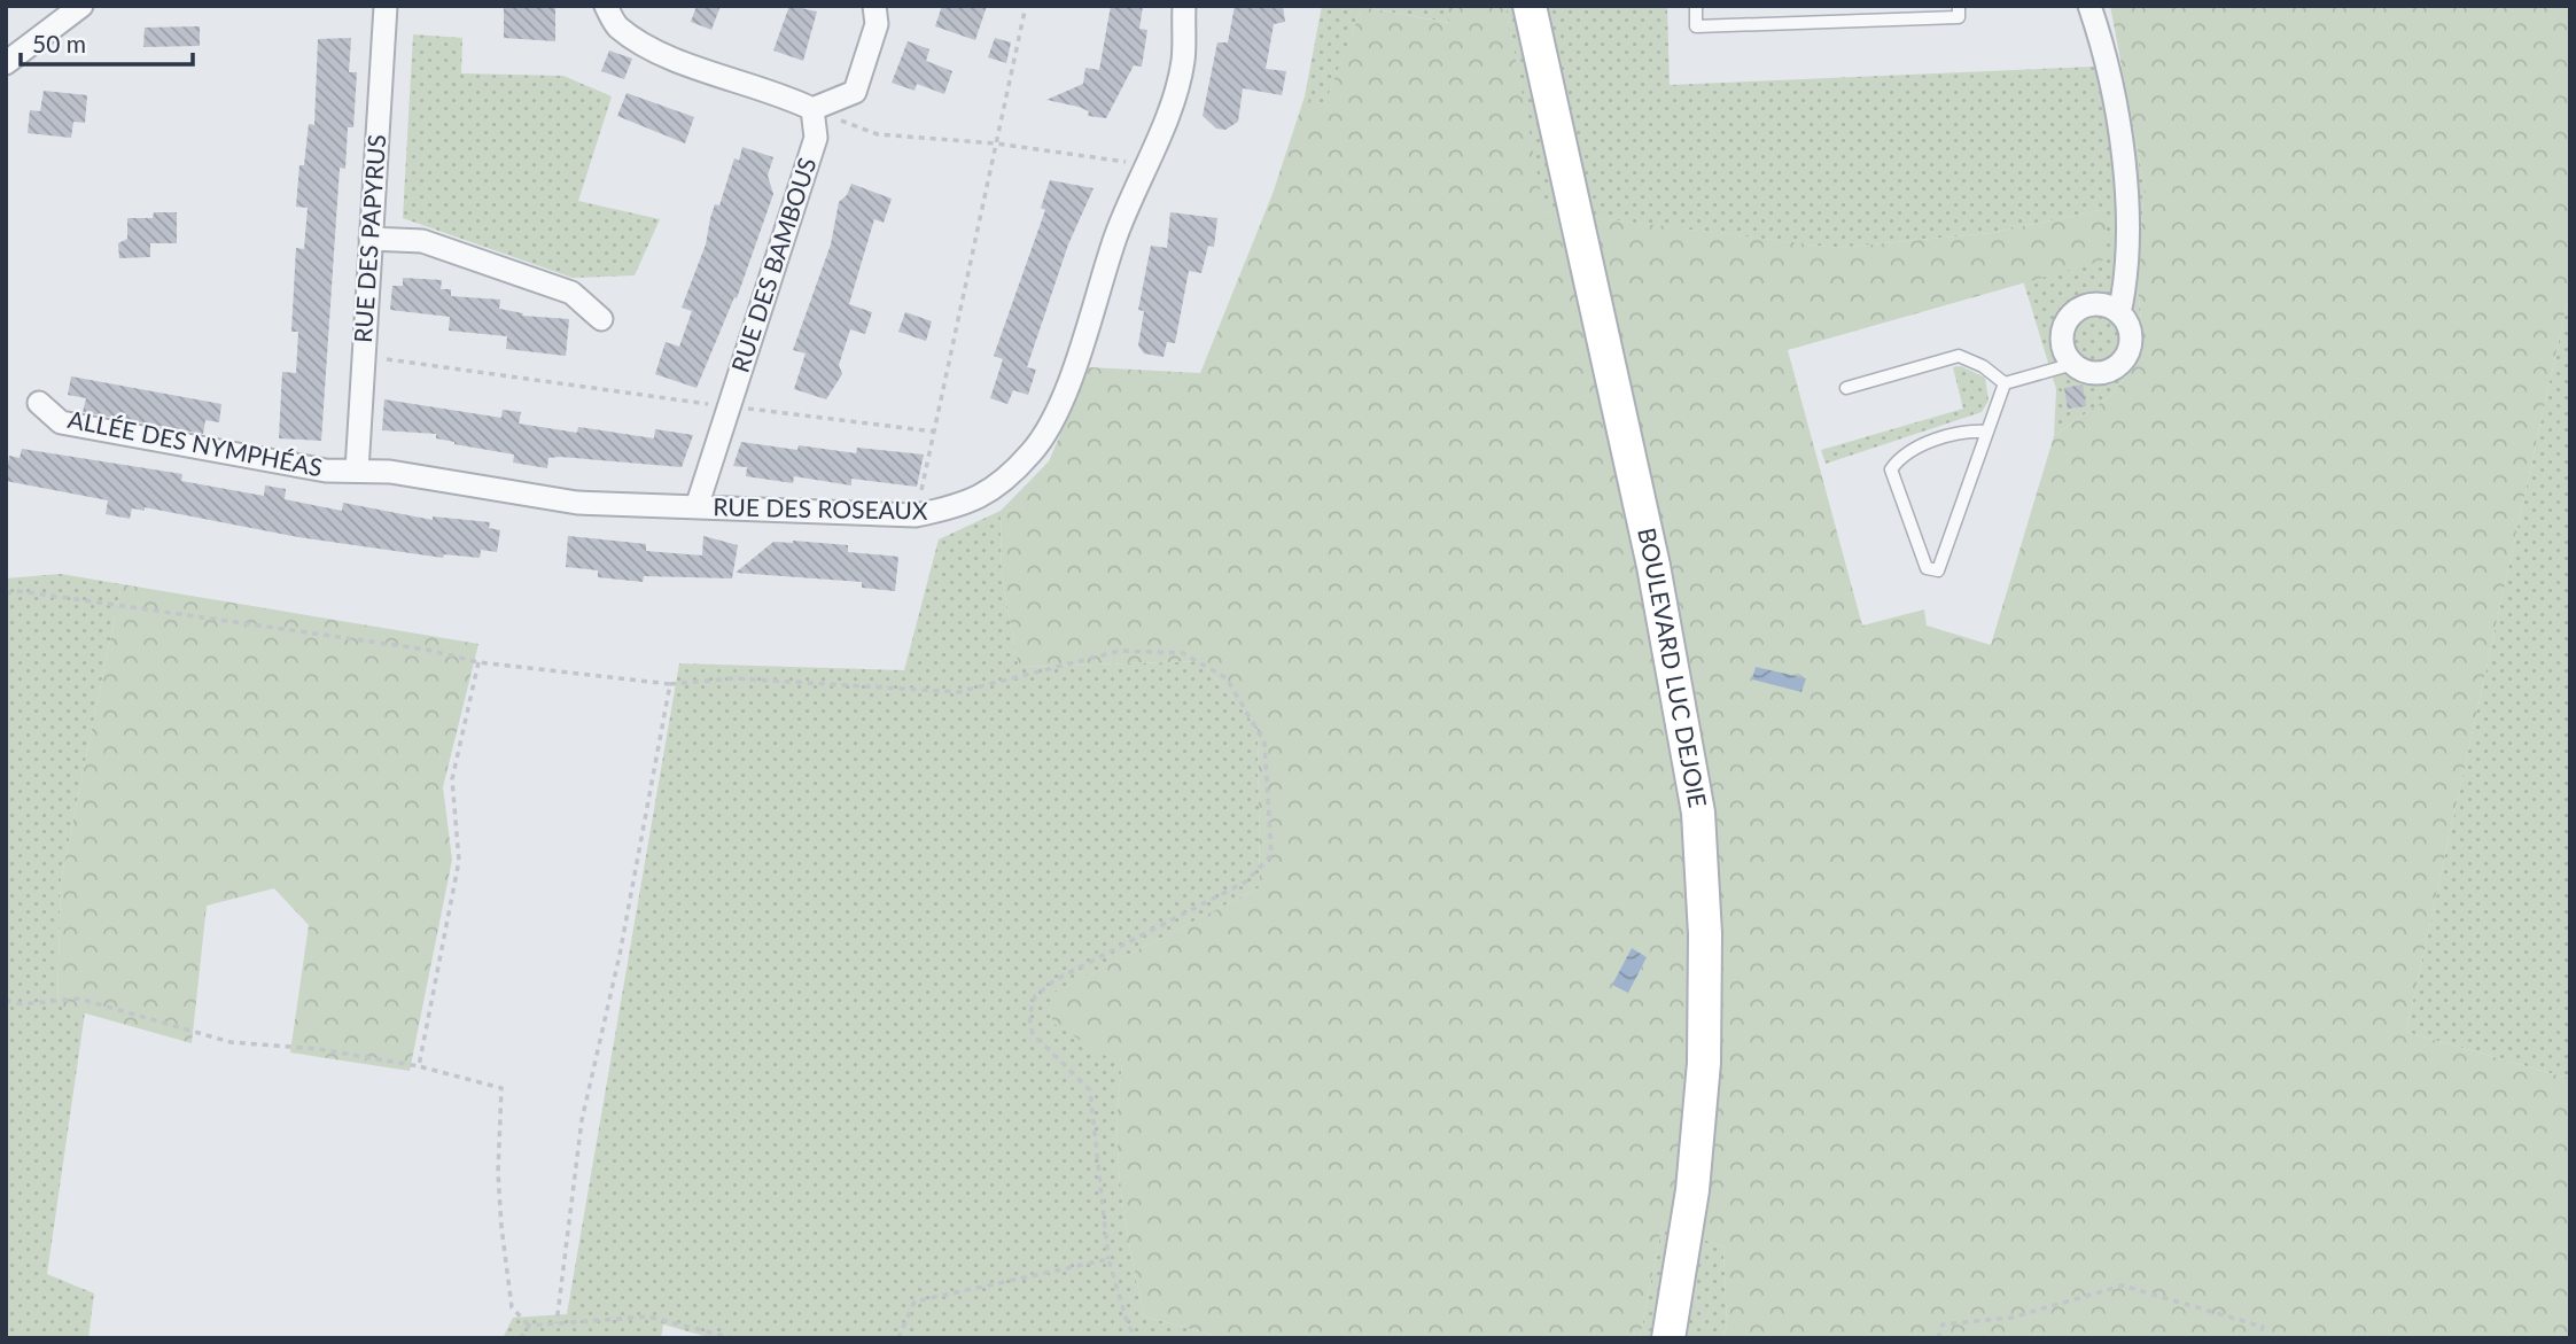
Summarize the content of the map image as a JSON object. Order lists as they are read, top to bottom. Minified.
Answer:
{"streets":{"main road":["BOULEVARD LUC DEJOIE"],"street":["RUE DES PAPYRUS","RUE DES BAMBOUS","ALLÉE DES NYMPHÉAS","RUE DES ROSEAUX"]},"crossings":[["RUE DES PAPYRUS","ALLÉE DES NYMPHÉAS"],["RUE DES PAPYRUS","RUE DES ROSEAUX"],["RUE DES BAMBOUS","RUE DES ROSEAUX"],["ALLÉE DES NYMPHÉAS","RUE DES ROSEAUX"]],"scale_bar":"50 m"}
